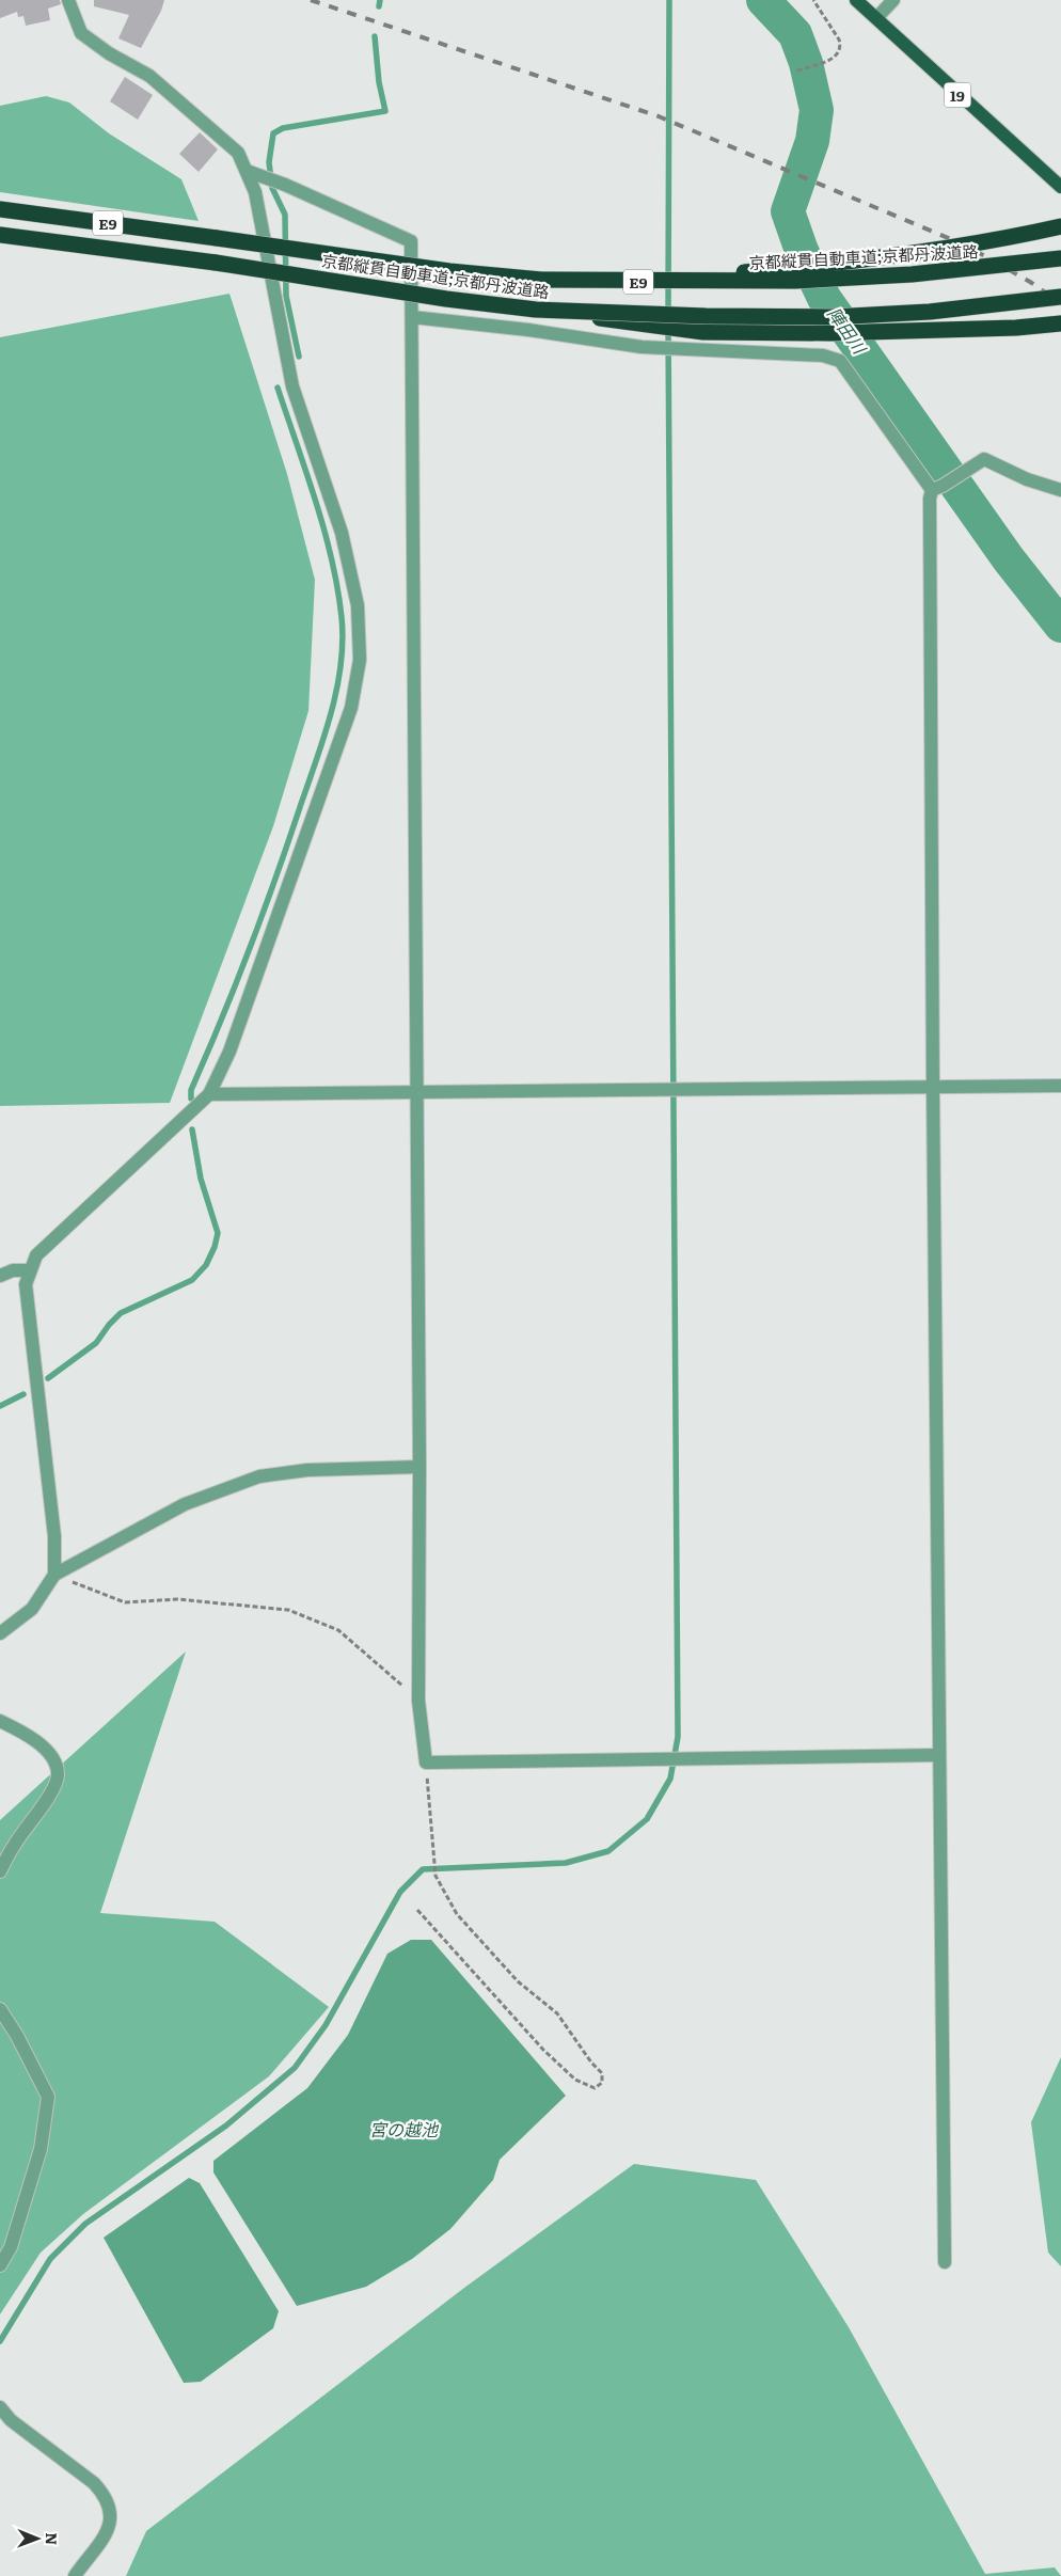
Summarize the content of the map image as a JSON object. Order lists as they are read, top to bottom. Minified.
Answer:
{"streets":{"highway":["E9","京都縦貫自動車道;京都丹波道路"],"main road":["19"]},"water":["陣田川","宮の越池"],"north":"right"}
